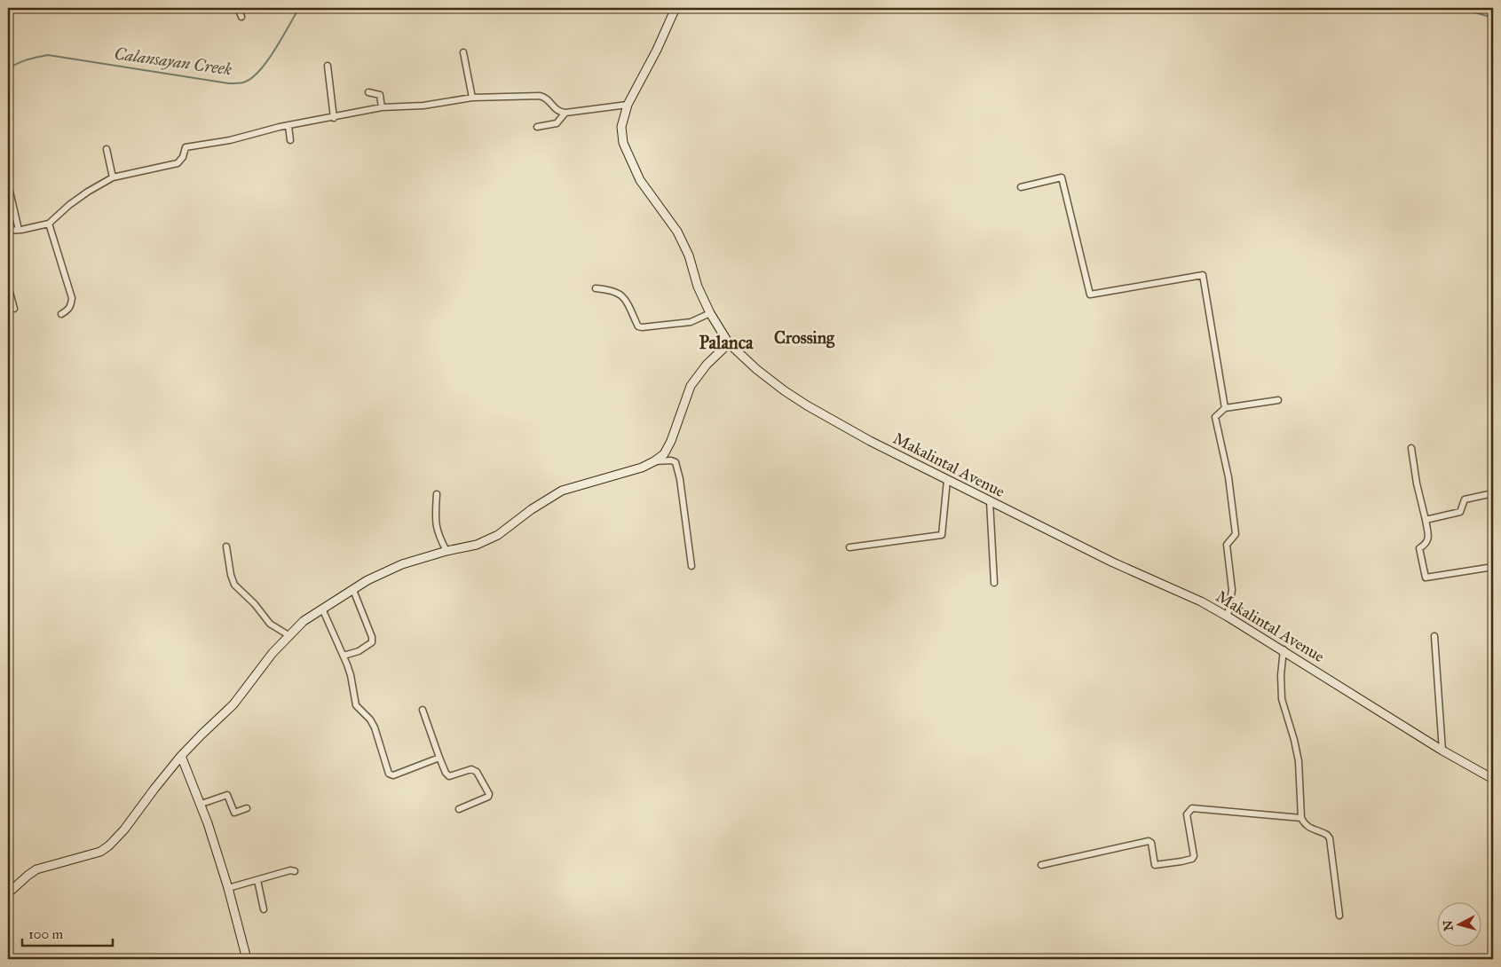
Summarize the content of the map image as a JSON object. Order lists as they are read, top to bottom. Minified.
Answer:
{"streets":{"main road":["Makalintal Avenue"]},"districts":["Crossing","Palanca"],"water":["Calansayan Creek"],"scale_bar":"100 m","north":"left"}
